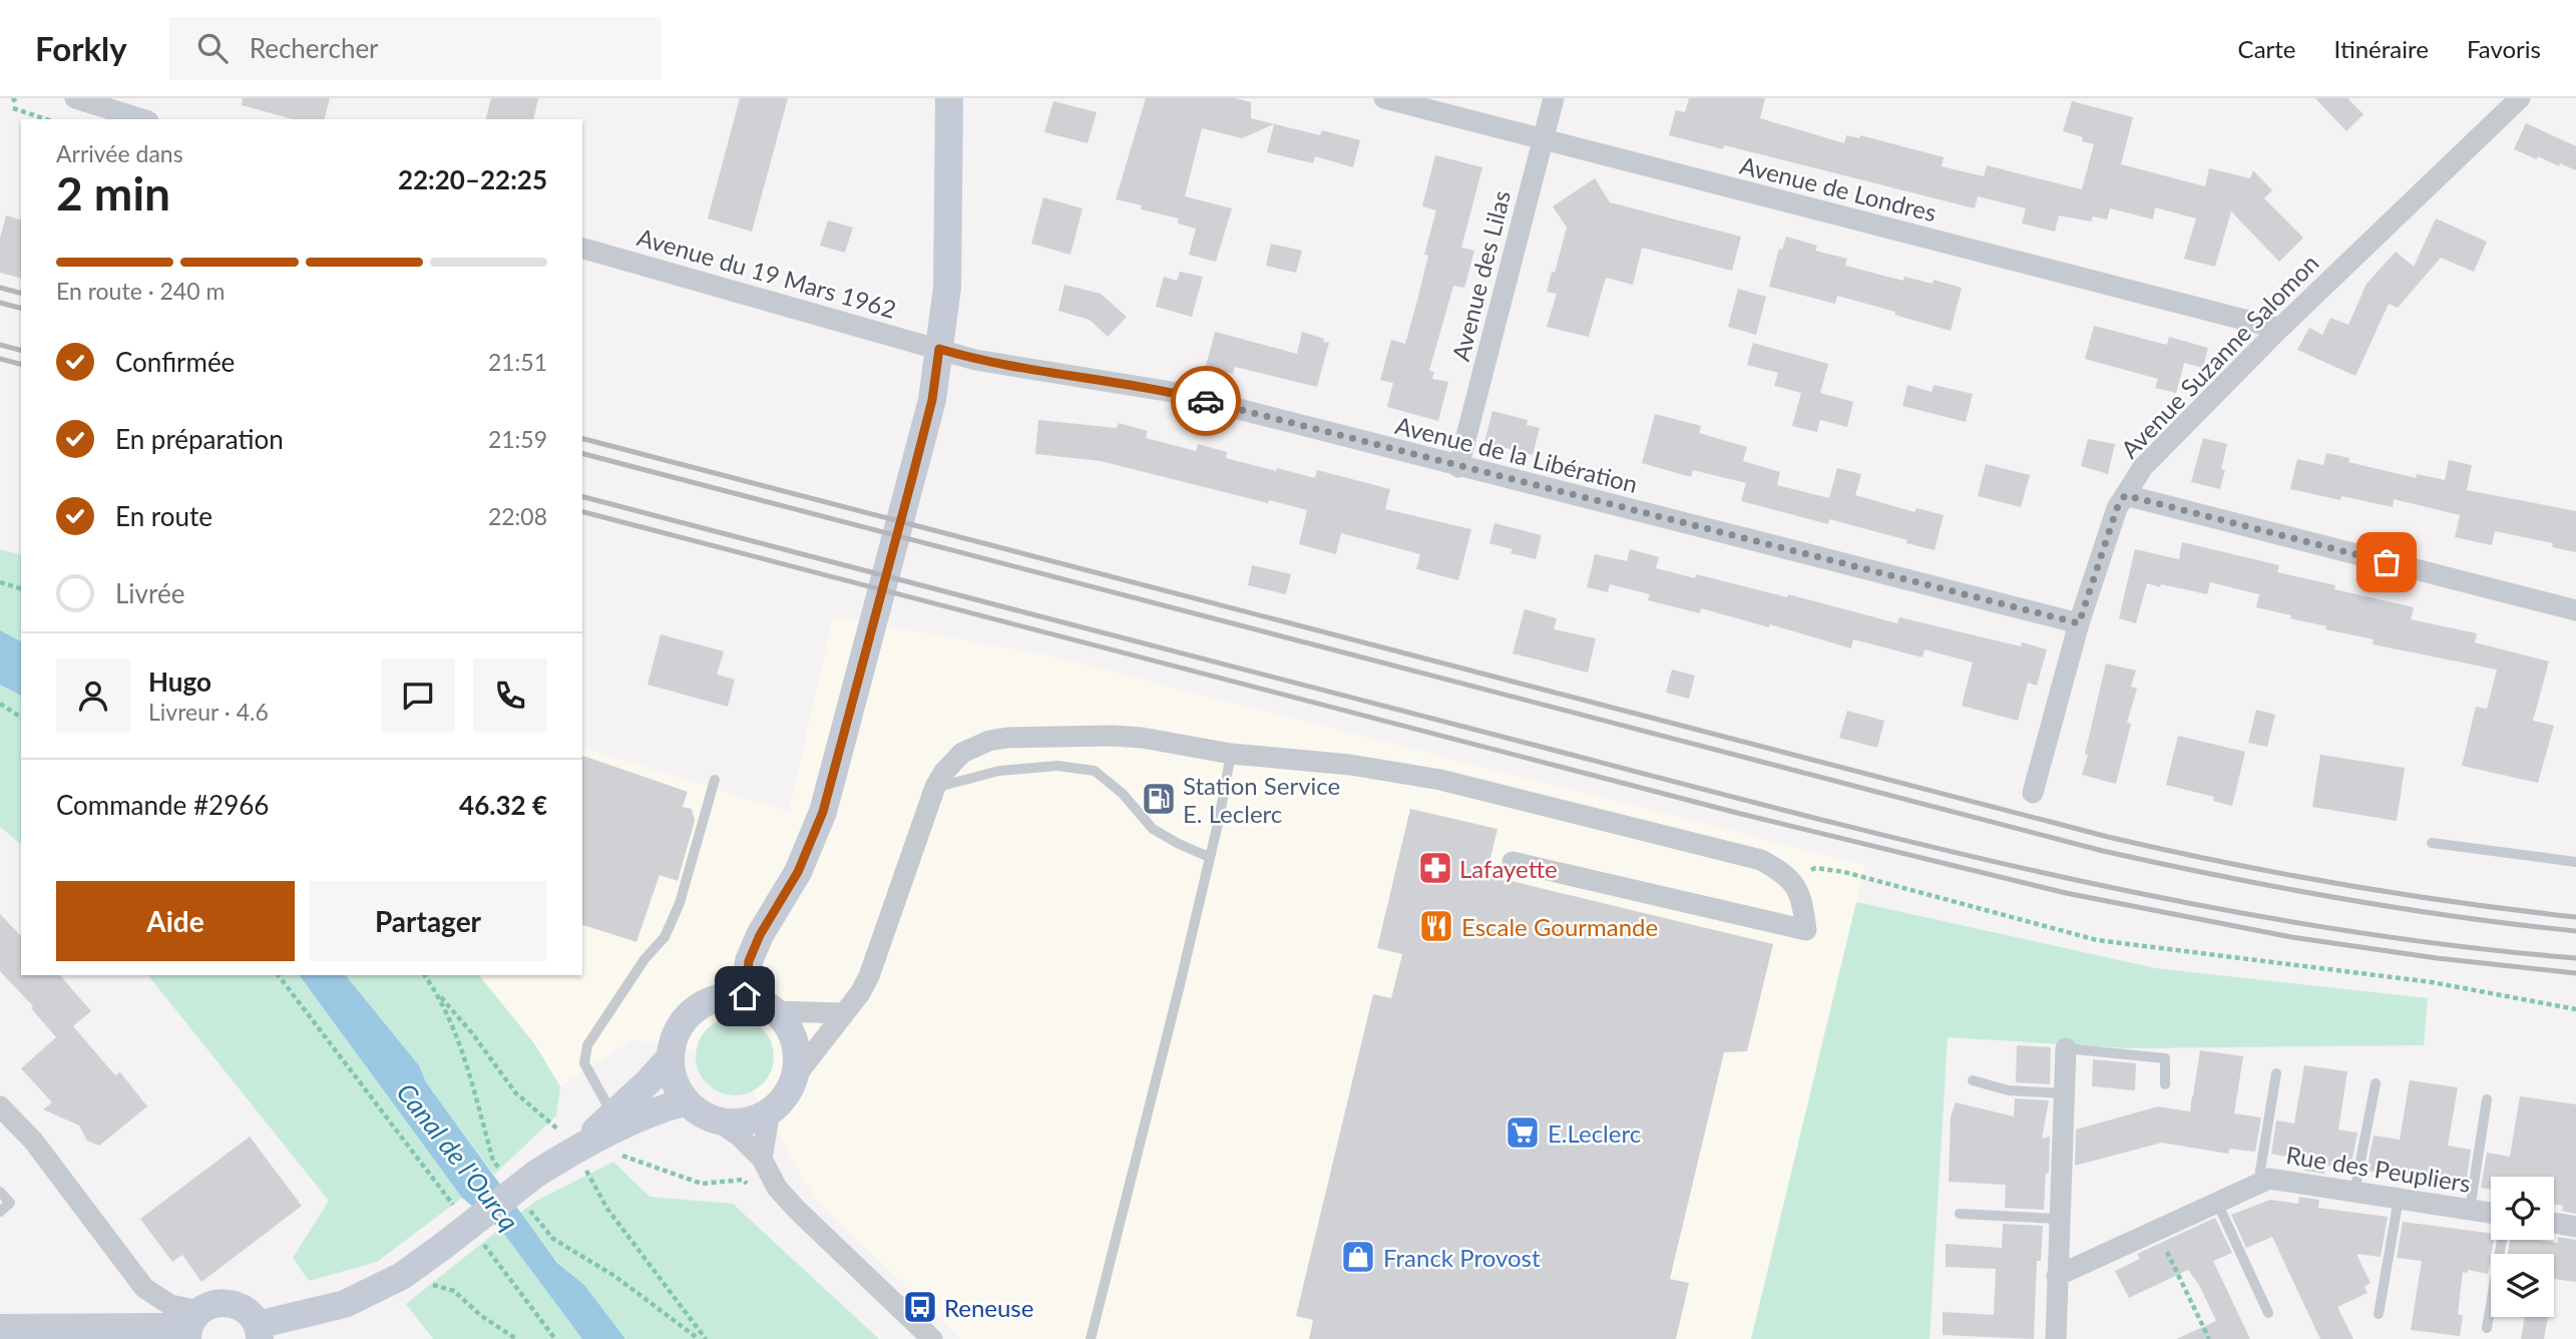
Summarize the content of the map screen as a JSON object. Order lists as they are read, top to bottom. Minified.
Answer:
{"streets":{"street":["Avenue de Londres","Avenue du 19 Mars 1962","Avenue des Lilas","Avenue Suzanne Salomon","Avenue de la Libération","Rue des Peupliers"]},"crossings":[["Avenue de Londres","Avenue des Lilas"],["Avenue de Londres","Avenue Suzanne Salomon"],["Avenue du 19 Mars 1962","Avenue de la Libération"],["Avenue des Lilas","Avenue de la Libération"],["Avenue Suzanne Salomon","Avenue de la Libération"]],"water":["Canal de l'Ourcq"],"places":{"fuel station":["Station Service E. Leclerc"],"pharmacy":["Lafayette"],"restaurant":["Escale Gourmande"],"supermarket":["E.Leclerc"],"shop":["Franck Provost"],"bus stop":["Reneuse"]},"page":{"header":"Forkly","search":"Rechercher","nav":["Carte","Itinéraire","Favoris"],"heading":["2 min","Arrivée dans","22:20–22:25"],"panel":["Hugo","Livreur · 4.6","Commande #2966","46.32 €"],"bar":"En route · 240 m","list":[["Confirmée","21:51"],["En préparation","21:59"],["En route","22:08"],"Livrée"],"buttons":["Aide","Partager"]}}
